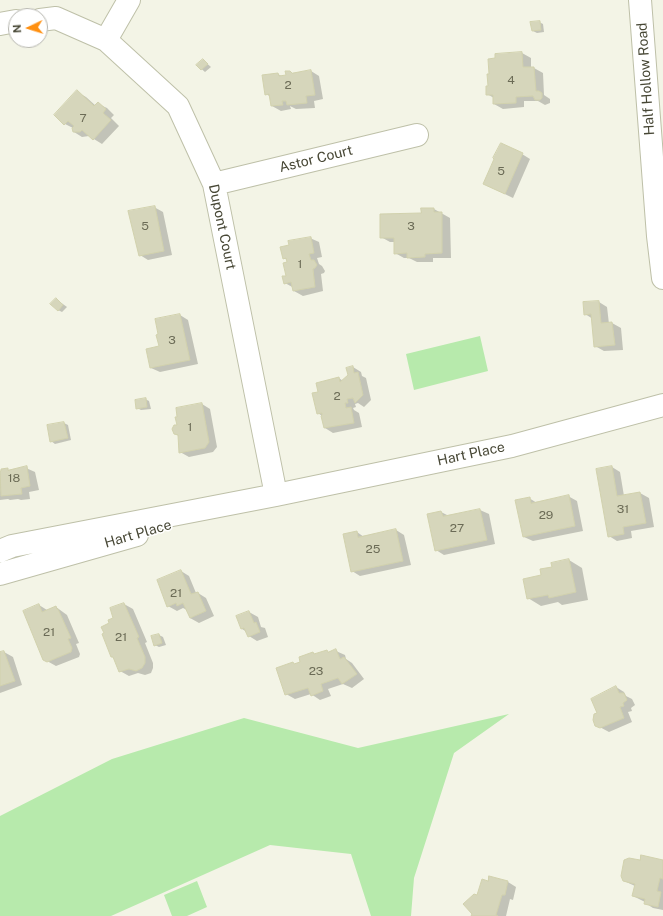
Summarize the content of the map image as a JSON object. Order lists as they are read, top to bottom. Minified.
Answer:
{"streets":{"street":["Half Hollow Road","Astor Court","Dupont Court","Hart Place"]},"crossings":[["Astor Court","Dupont Court"],["Dupont Court","Hart Place"]],"house_numbers":["4","2","7","5","5","3","1","3","2","1","18","31","29","27","25","21","21","21","23"],"north":"left"}
